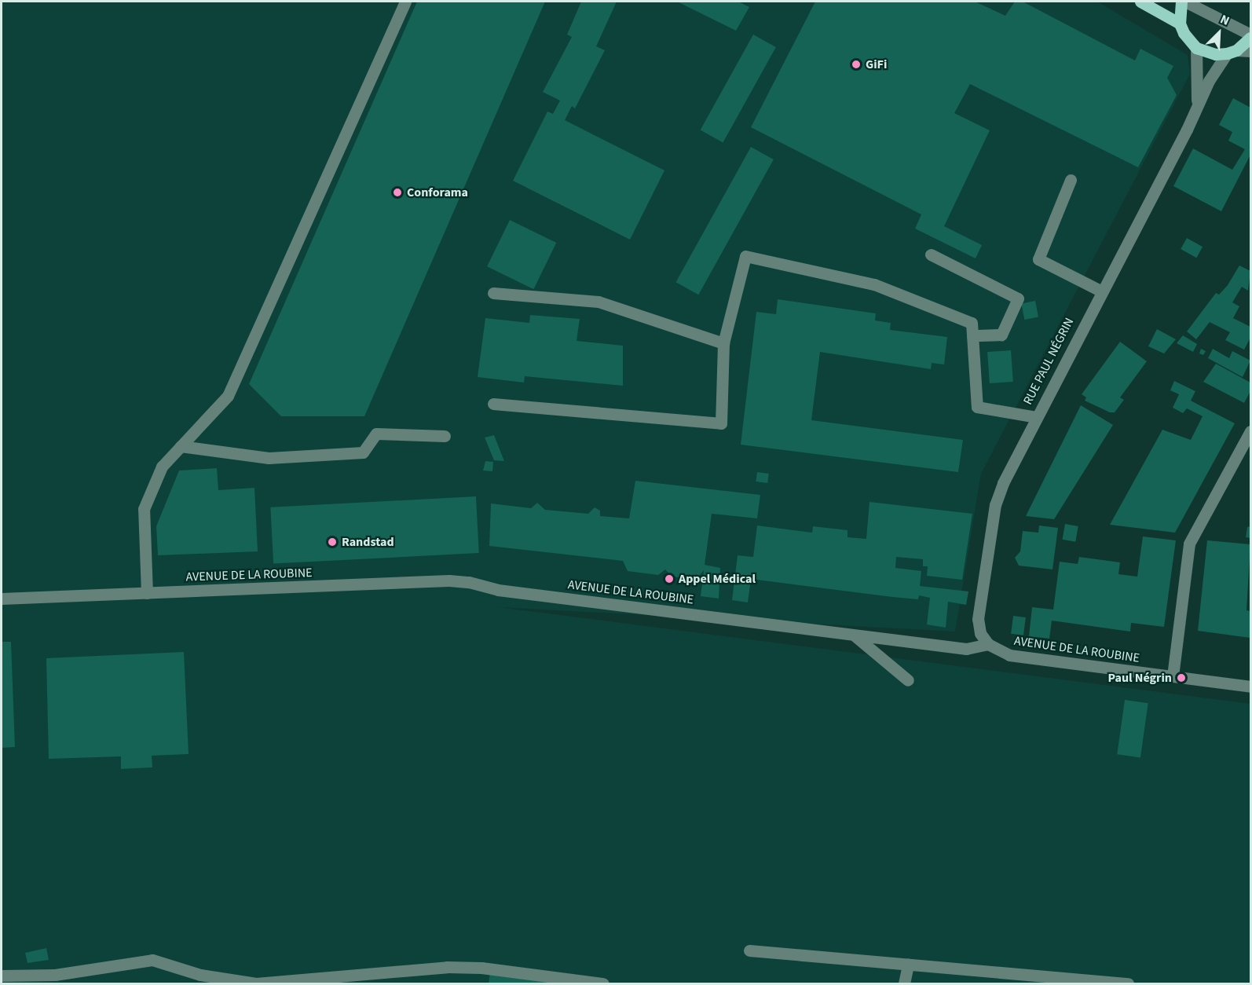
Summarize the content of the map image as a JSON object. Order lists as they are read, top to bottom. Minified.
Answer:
{"streets":{"street":["RUE PAUL NÉGRIN","AVENUE DE LA ROUBINE"]},"crossings":[["RUE PAUL NÉGRIN","AVENUE DE LA ROUBINE"]],"places":["GiFi","Conforama","Randstad","Appel Médical","Paul Négrin"],"north":"top right"}
